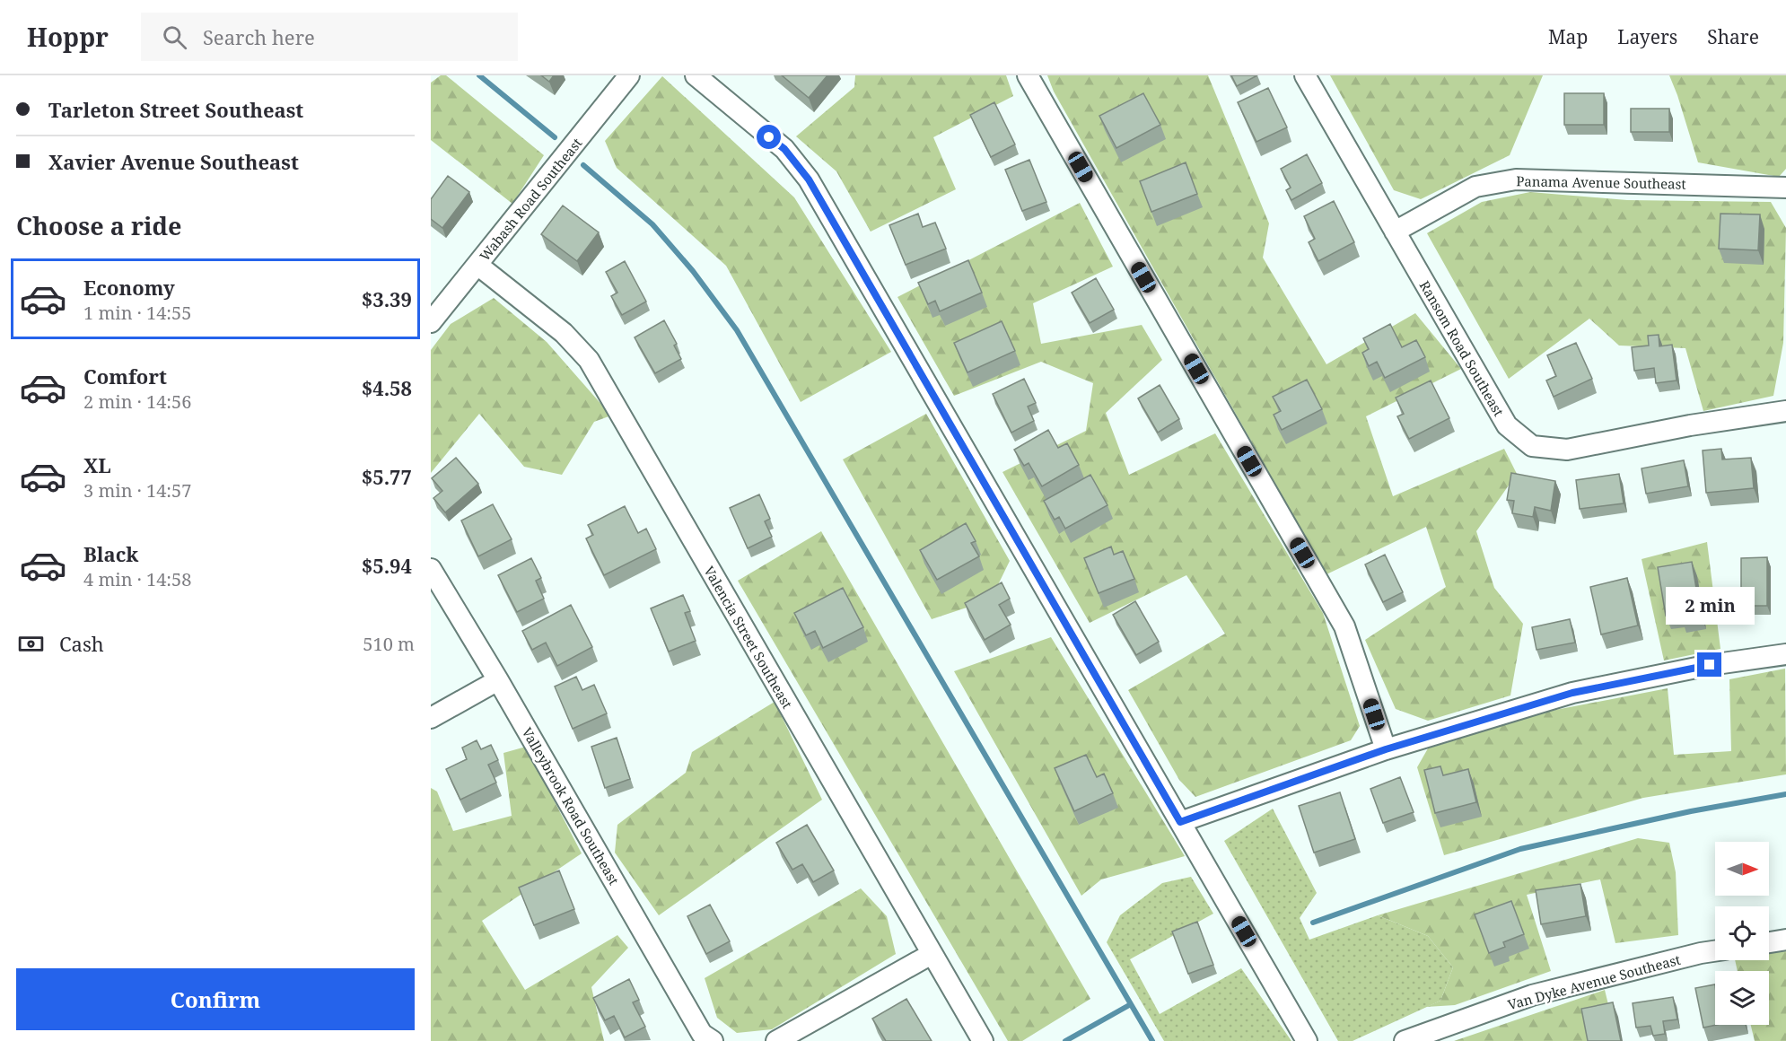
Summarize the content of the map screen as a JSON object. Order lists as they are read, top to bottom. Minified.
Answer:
{"streets":{"street":["Panama Avenue Southeast","Wabash Road Southeast","Ransom Road Southeast","Valencia Street Southeast","Valleybrook Road Southeast","Van Dyke Avenue Southeast"]},"crossings":[["Panama Avenue Southeast","Ransom Road Southeast"],["Wabash Road Southeast","Valencia Street Southeast"]],"north":"right","page":{"header":"Hoppr","search":"Search here","nav":["Map","Layers","Share"],"banner":["Tarleton Street Southeast","Xavier Avenue Southeast"],"heading":"Choose a ride","list":[{"name":"Economy","note":"1 min · 14:55","value":"$3.39"},{"name":"Comfort","note":"2 min · 14:56","value":"$4.58"},{"name":"XL","note":"3 min · 14:57","value":"$5.77"},{"name":"Black","note":"4 min · 14:58","value":"$5.94"}],"bubble":"2 min","pay":["Cash","510 m"],"buttons":"Confirm"}}
